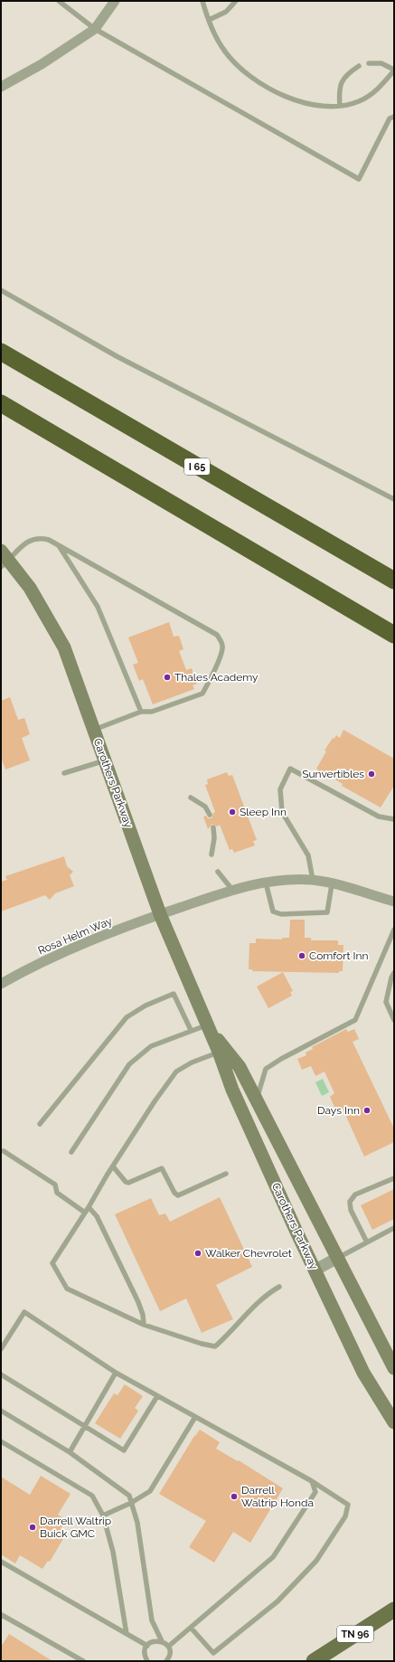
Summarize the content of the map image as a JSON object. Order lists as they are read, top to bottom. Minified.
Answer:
{"streets":{"highway":["I 65"],"main road":["Carothers Parkway","TN 96"],"street":["Rosa Helm Way"]},"crossings":[["Carothers Parkway","Rosa Helm Way"]],"places":["Thales Academy","Sunvertibles","Sleep Inn","Comfort Inn","Days Inn","Walker Chevrolet","Darrell Waltrip Honda","Darrell Waltrip Buick GMC"]}
